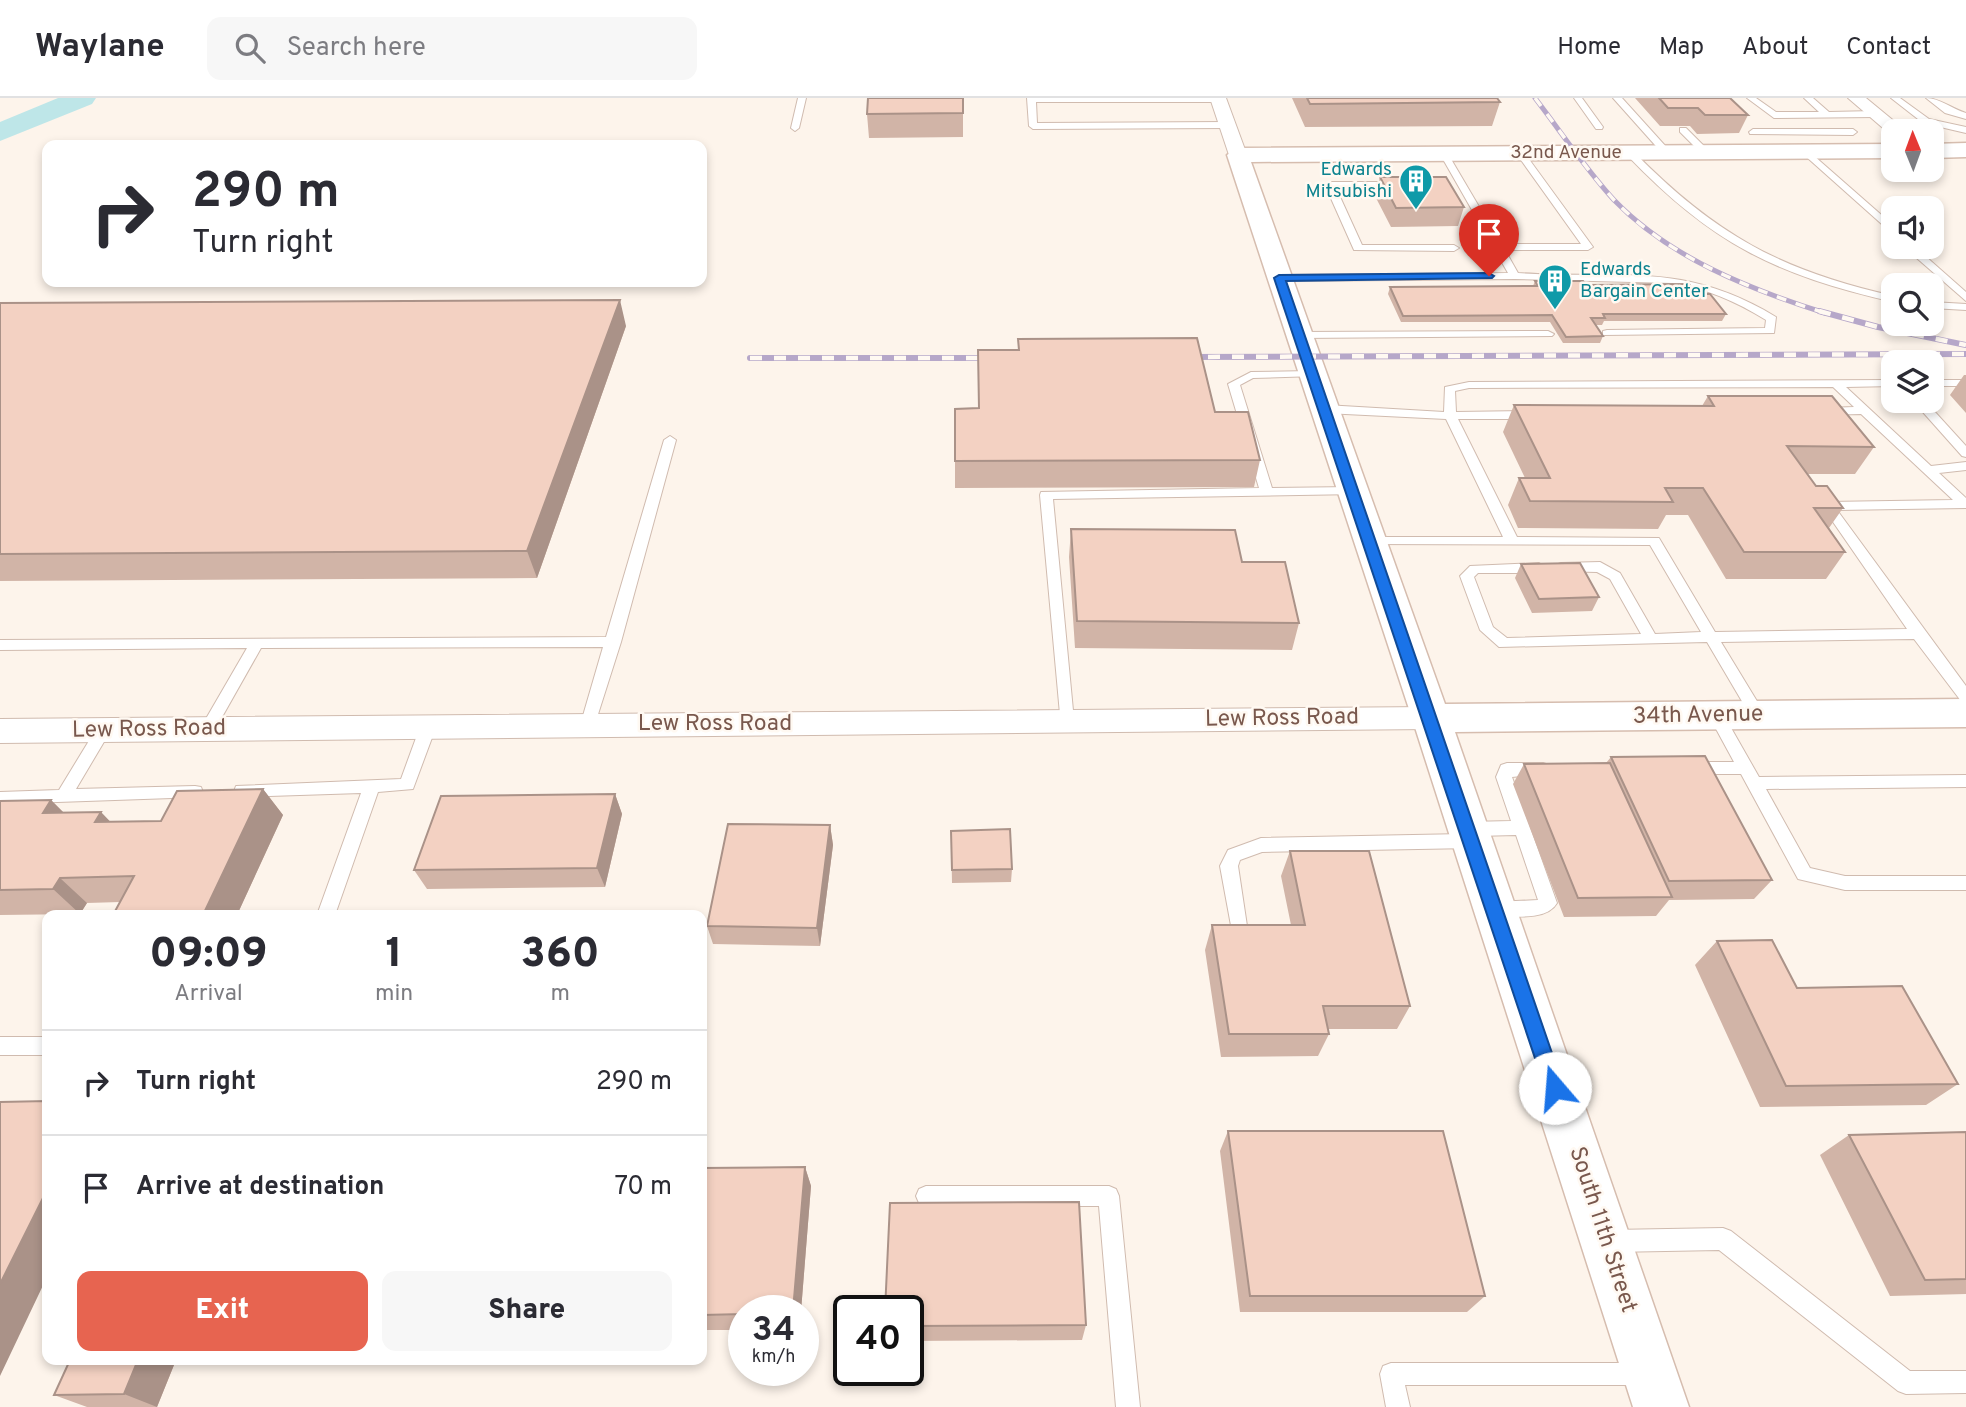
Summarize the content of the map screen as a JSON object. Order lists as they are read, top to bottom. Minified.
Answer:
{"streets":{"street":["32nd Avenue","34th Avenue","Lew Ross Road","South 11th Street"]},"crossings":[["32nd Avenue","South 11th Street"],["34th Avenue","Lew Ross Road"],["34th Avenue","South 11th Street"],["Lew Ross Road","South 11th Street"]],"places":{"building":["Edwards Mitsubishi","Edwards Bargain Center"]},"north":"top","page":{"header":"Waylane","search":"Search here","nav":["Home","Map","About","Contact"],"turn":["290 m","Turn right"],"eta":["09:09","Arrival","1","min","360","m"],"list":[{"name":"Turn right","value":"290 m"},{"name":"Arrive at destination","value":"70 m"}],"buttons":["Exit","Share"],"speed":"34 km/h","limit":"40"}}
